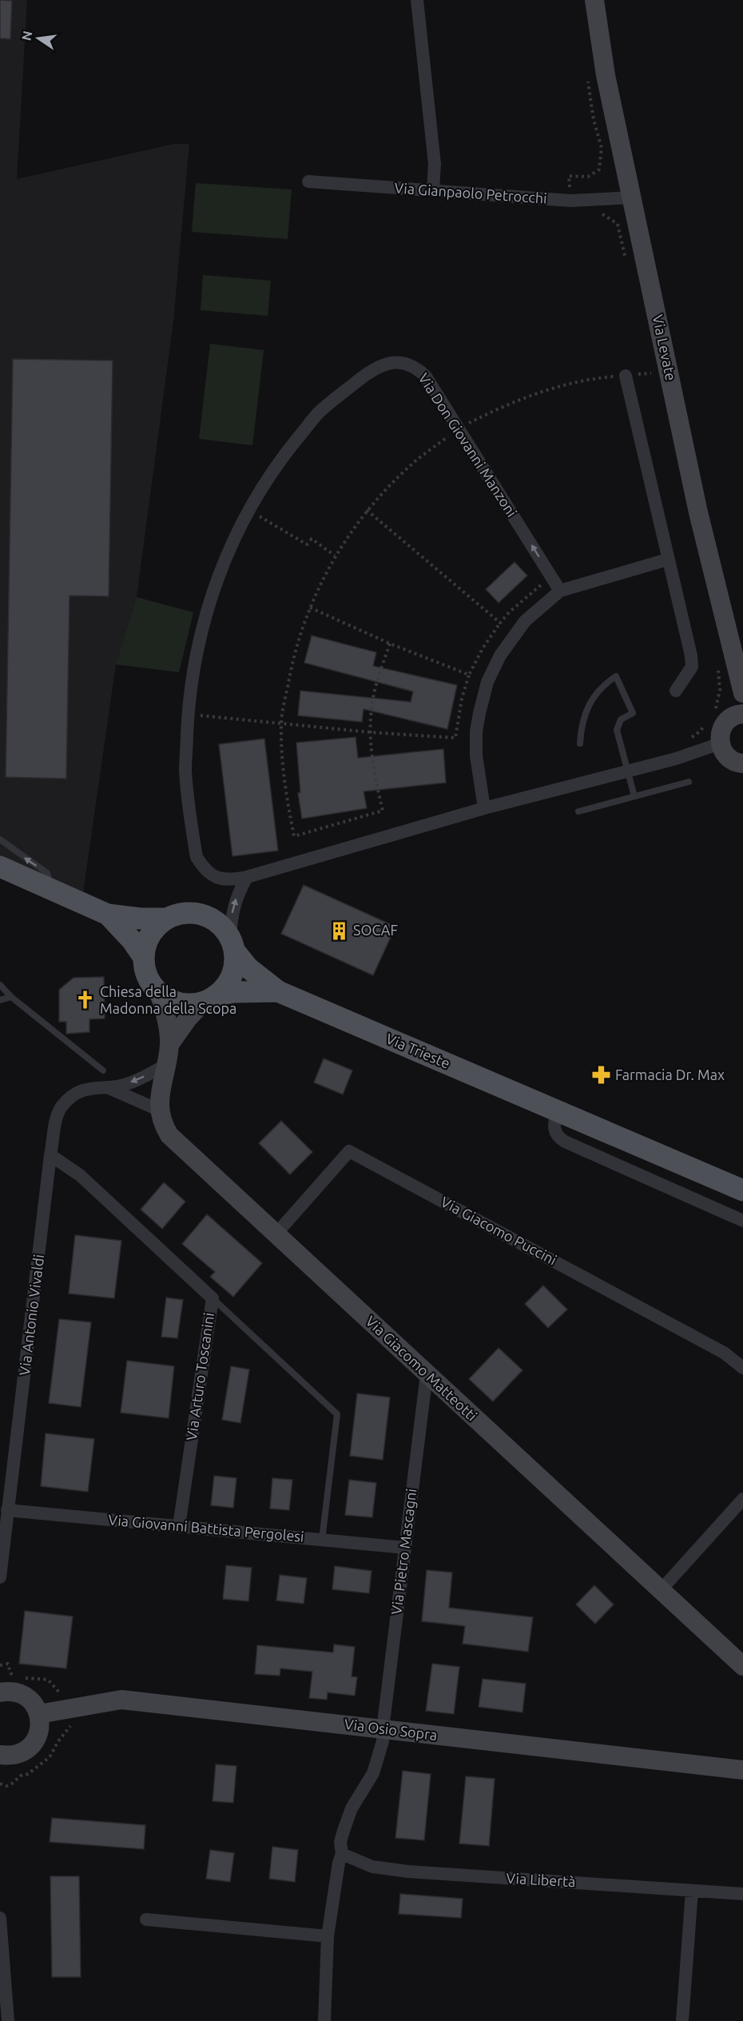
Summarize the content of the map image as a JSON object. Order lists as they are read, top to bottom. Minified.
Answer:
{"streets":{"main road":["Via Trieste"],"street":["Via Gianpaolo Petrocchi","Via Levate","Via Don Giovanni Manzoni","Via Giacomo Puccini","Via Antonio Vivaldi","Via Giacomo Matteotti","Via Arturo Toscanini","Via Giovanni Battista Pergolesi","Via Pietro Mascagni","Via Osio Sopra","Via Libertà"]},"crossings":[["Via Gianpaolo Petrocchi","Via Levate"],["Via Giacomo Puccini","Via Giacomo Matteotti"],["Via Antonio Vivaldi","Via Giacomo Matteotti"],["Via Antonio Vivaldi","Via Arturo Toscanini"],["Via Antonio Vivaldi","Via Giovanni Battista Pergolesi"],["Via Giacomo Matteotti","Via Pietro Mascagni"],["Via Arturo Toscanini","Via Giovanni Battista Pergolesi"],["Via Giovanni Battista Pergolesi","Via Pietro Mascagni"],["Via Pietro Mascagni","Via Osio Sopra"],["Via Pietro Mascagni","Via Libertà"]],"places":{"building":["SOCAF"],"church":["Chiesa della Madonna della Scopa"],"pharmacy":["Farmacia Dr. Max"]},"north":"left"}
